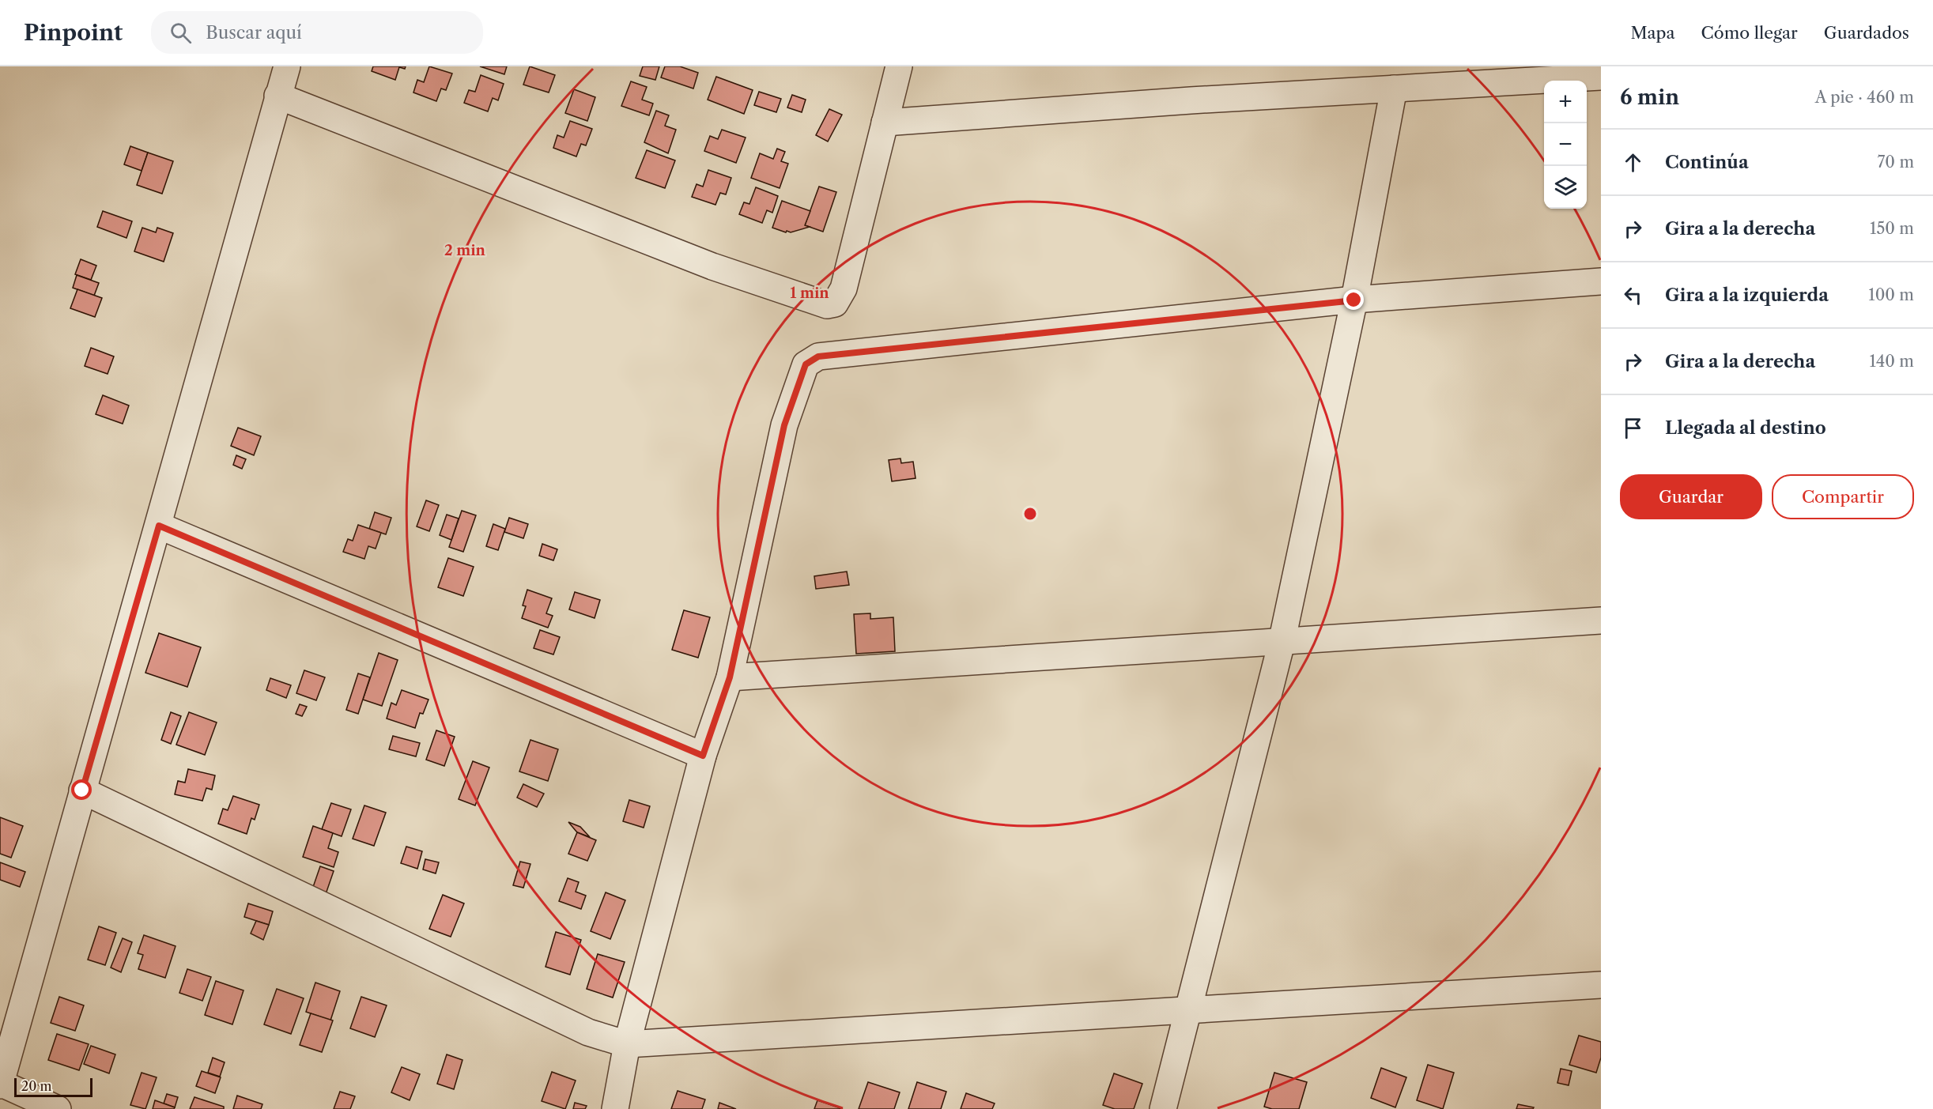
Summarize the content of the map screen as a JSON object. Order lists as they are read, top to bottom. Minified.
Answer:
{"scale_bar":"20 m","page":{"header":"Pinpoint","search":"Buscar aquí","nav":["Mapa","Cómo llegar","Guardados"],"heading":["6 min","A pie · 460 m"],"map_buttons":["+","−"],"list":[["Continúa","70 m"],["Gira a la derecha","150 m"],["Gira a la izquierda","100 m"],["Gira a la derecha","140 m"],"Llegada al destino"],"buttons":["Guardar","Compartir"],"scale":"20 m"},"rings":["2 min","1 min"]}
